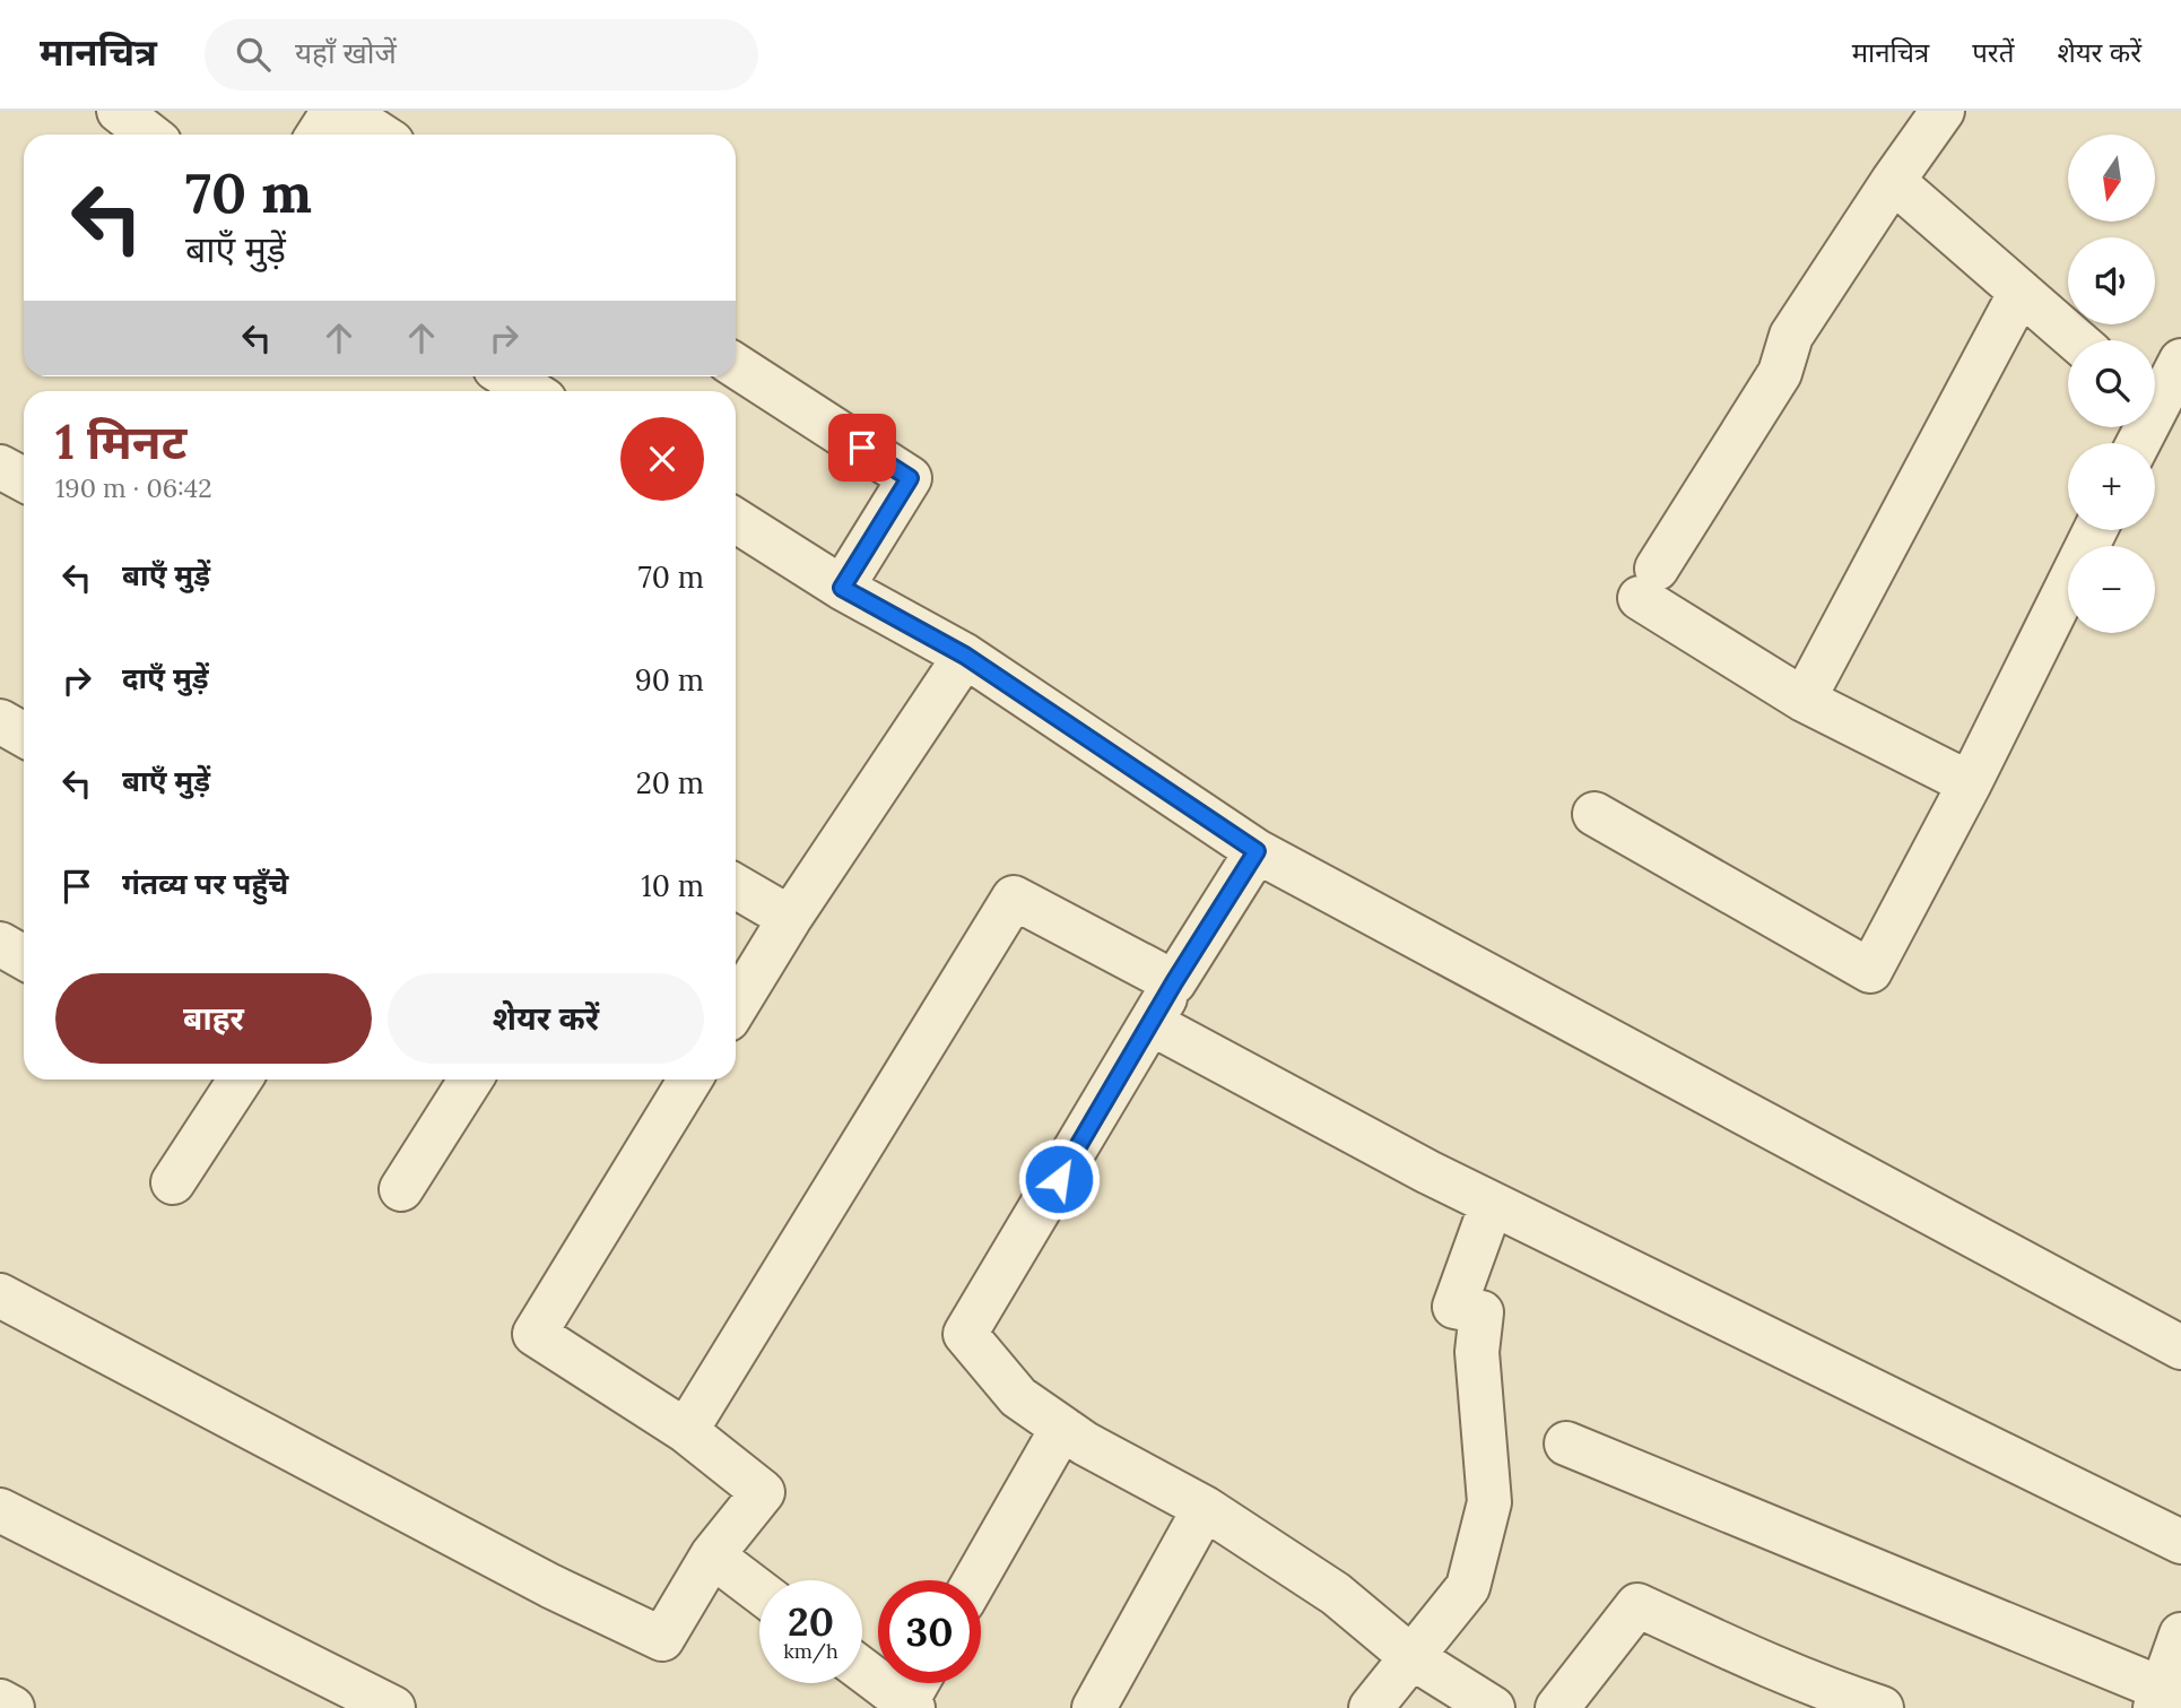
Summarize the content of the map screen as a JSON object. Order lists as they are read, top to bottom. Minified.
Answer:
{"north":"bottom","page":{"header":"मानचित्र","search":"यहाँ खोजें","nav":["मानचित्र","परतें","शेयर करें"],"map_buttons":["+","−"],"turn":["70 m","बाएँ मुड़ें"],"heading":["1 मिनट","190 m · 06:42"],"list":[{"name":"बाएँ मुड़ें","value":"70 m"},{"name":"दाएँ मुड़ें","value":"90 m"},{"name":"बाएँ मुड़ें","value":"20 m"},{"name":"गंतव्य पर पहुँचे","value":"10 m"}],"buttons":["बाहर","शेयर करें"],"speed":"20 km/h","limit":"30"}}
